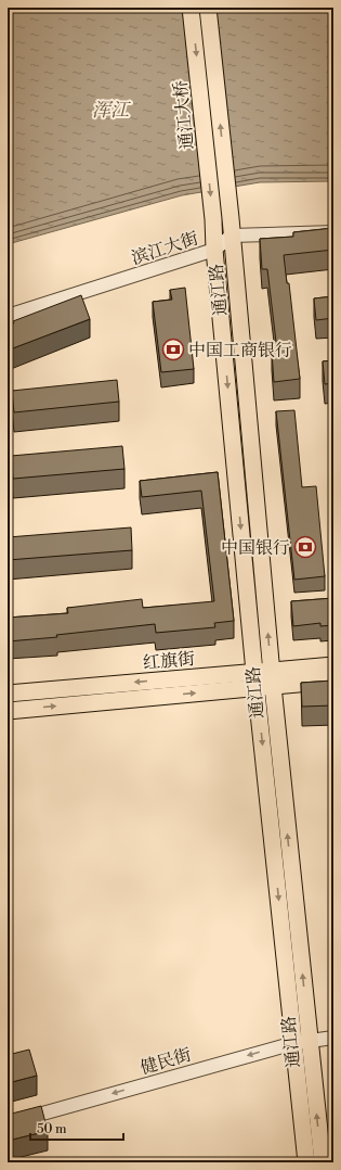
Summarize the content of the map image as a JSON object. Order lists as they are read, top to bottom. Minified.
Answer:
{"streets":{"main road":["通江大桥","通江路","红旗街"],"street":["滨江大街","健民街"]},"crossings":[["通江大桥","通江路"],["滨江大街","通江路"],["通江路","红旗街"],["通江路","健民街"]],"one_way":["健民街"],"water":["浑江"],"places":{"bank":["中国工商银行","中国银行"]},"scale_bar":"50 m"}
